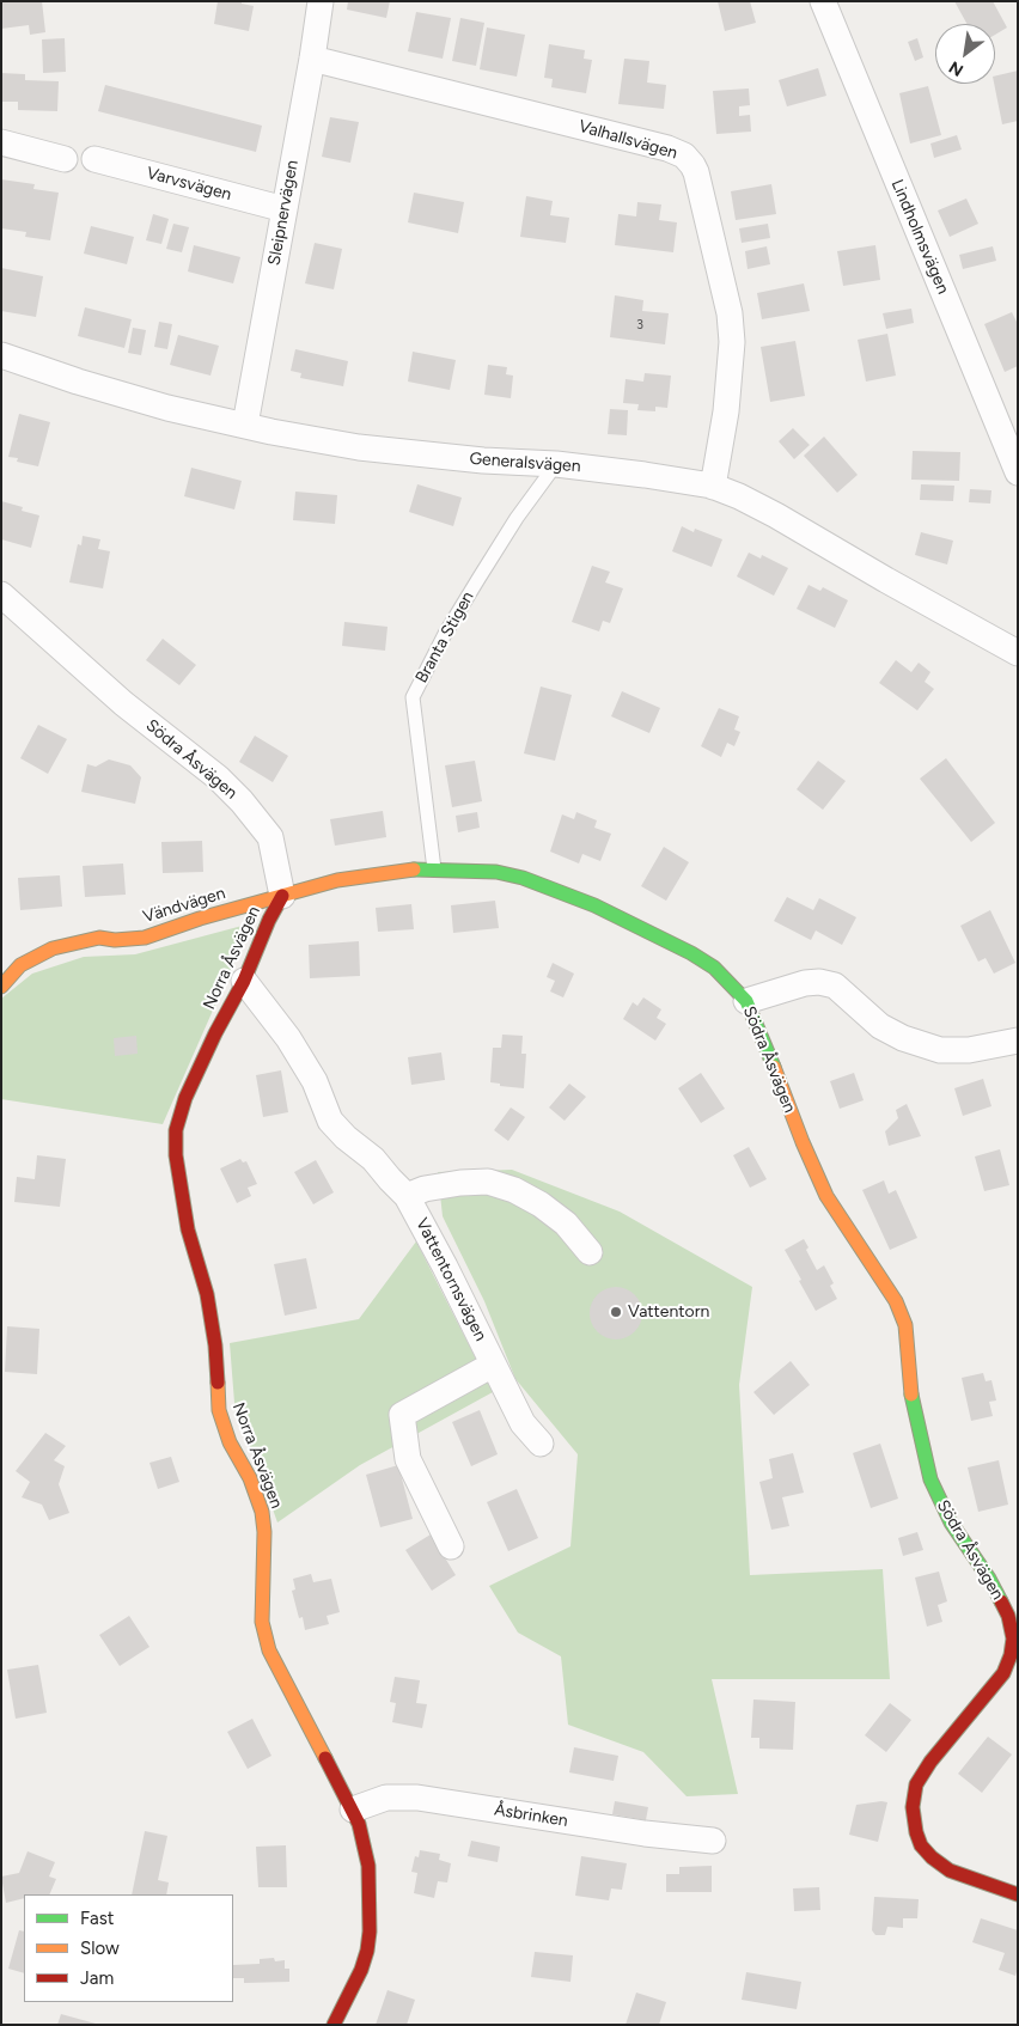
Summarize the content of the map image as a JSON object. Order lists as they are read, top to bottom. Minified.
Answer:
{"streets":{"street":["Valhallsvägen","Varvsvägen","Sleipnervägen","Lindholmsvägen","Generalsvägen","Södra Åsvägen","Vändvägen","Norra Åsvägen","Vattentornsvägen","Åsbrinken"],"lane":["Branta Stigen"]},"crossings":[["Valhallsvägen","Sleipnervägen"],["Valhallsvägen","Generalsvägen"],["Varvsvägen","Sleipnervägen"],["Sleipnervägen","Generalsvägen"],["Generalsvägen","Branta Stigen"],["Branta Stigen","Södra Åsvägen"],["Södra Åsvägen","Vändvägen"],["Södra Åsvägen","Norra Åsvägen"],["Vändvägen","Norra Åsvägen"],["Norra Åsvägen","Vattentornsvägen"],["Norra Åsvägen","Åsbrinken"]],"places":["Vattentorn"],"house_numbers":["3"],"legend":["Fast","Slow","Jam"],"north":"bottom left"}
